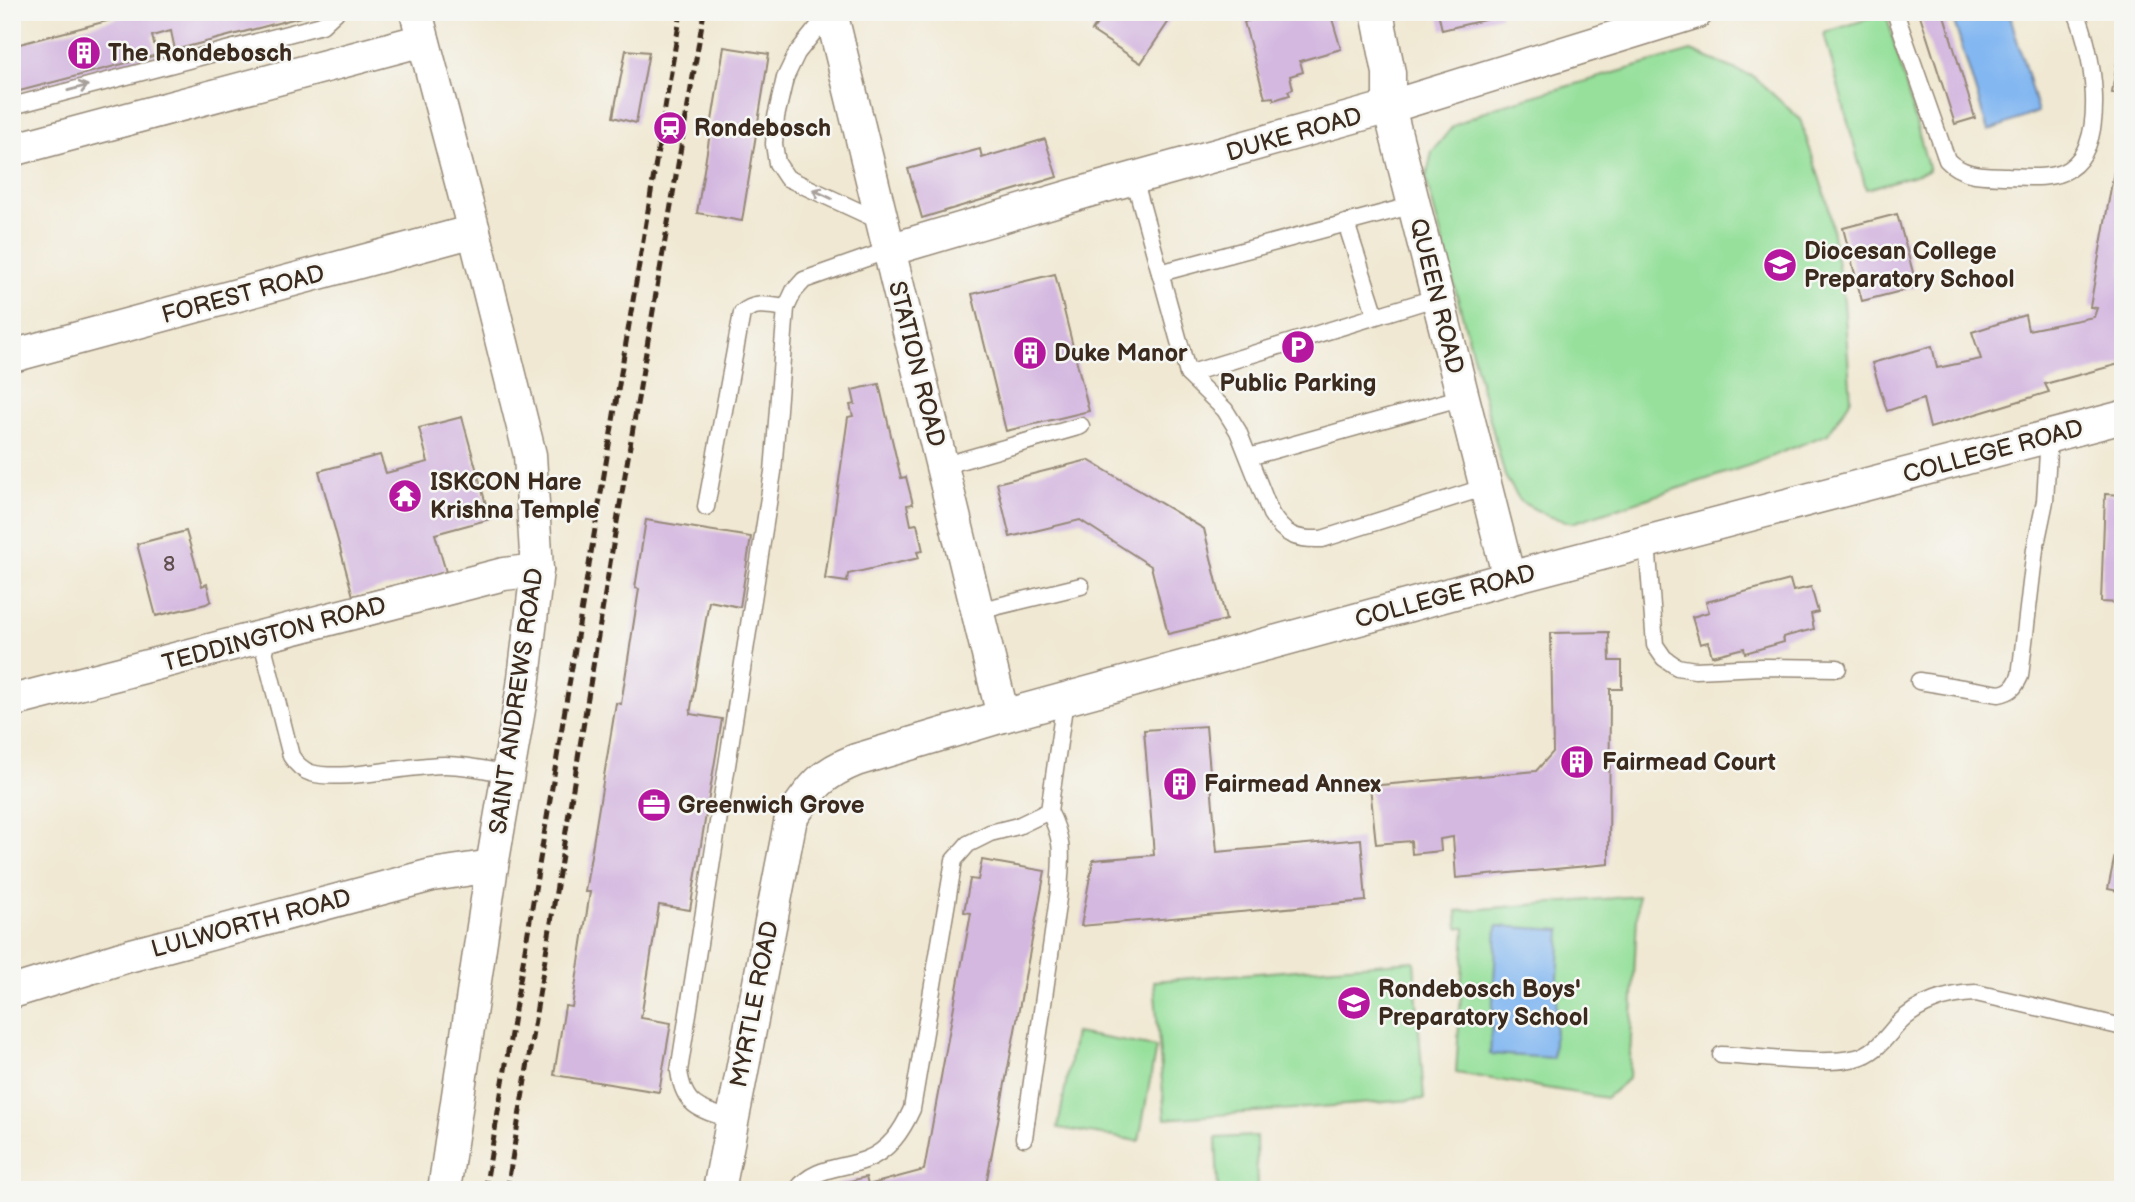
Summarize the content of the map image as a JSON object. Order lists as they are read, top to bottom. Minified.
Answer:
{"streets":{"street":["DUKE ROAD","FOREST ROAD","QUEEN ROAD","STATION ROAD","COLLEGE ROAD","TEDDINGTON ROAD","SAINT ANDREWS ROAD","LULWORTH ROAD","MYRTLE ROAD"]},"crossings":[["DUKE ROAD","QUEEN ROAD"],["DUKE ROAD","STATION ROAD"],["FOREST ROAD","SAINT ANDREWS ROAD"],["QUEEN ROAD","COLLEGE ROAD"],["STATION ROAD","COLLEGE ROAD"],["COLLEGE ROAD","MYRTLE ROAD"],["TEDDINGTON ROAD","SAINT ANDREWS ROAD"],["SAINT ANDREWS ROAD","LULWORTH ROAD"]],"places":{"building":["The Rondebosch","Duke Manor","Fairmead Court","Fairmead Annex"],"station":["Rondebosch"],"school or university":["Diocesan College Preparatory School","Rondebosch Boys' Preparatory School"],"parking":["Public Parking"],"temple":["ISKCON Hare Krishna Temple"],"office":["Greenwich Grove"]},"house_numbers":["8"]}
